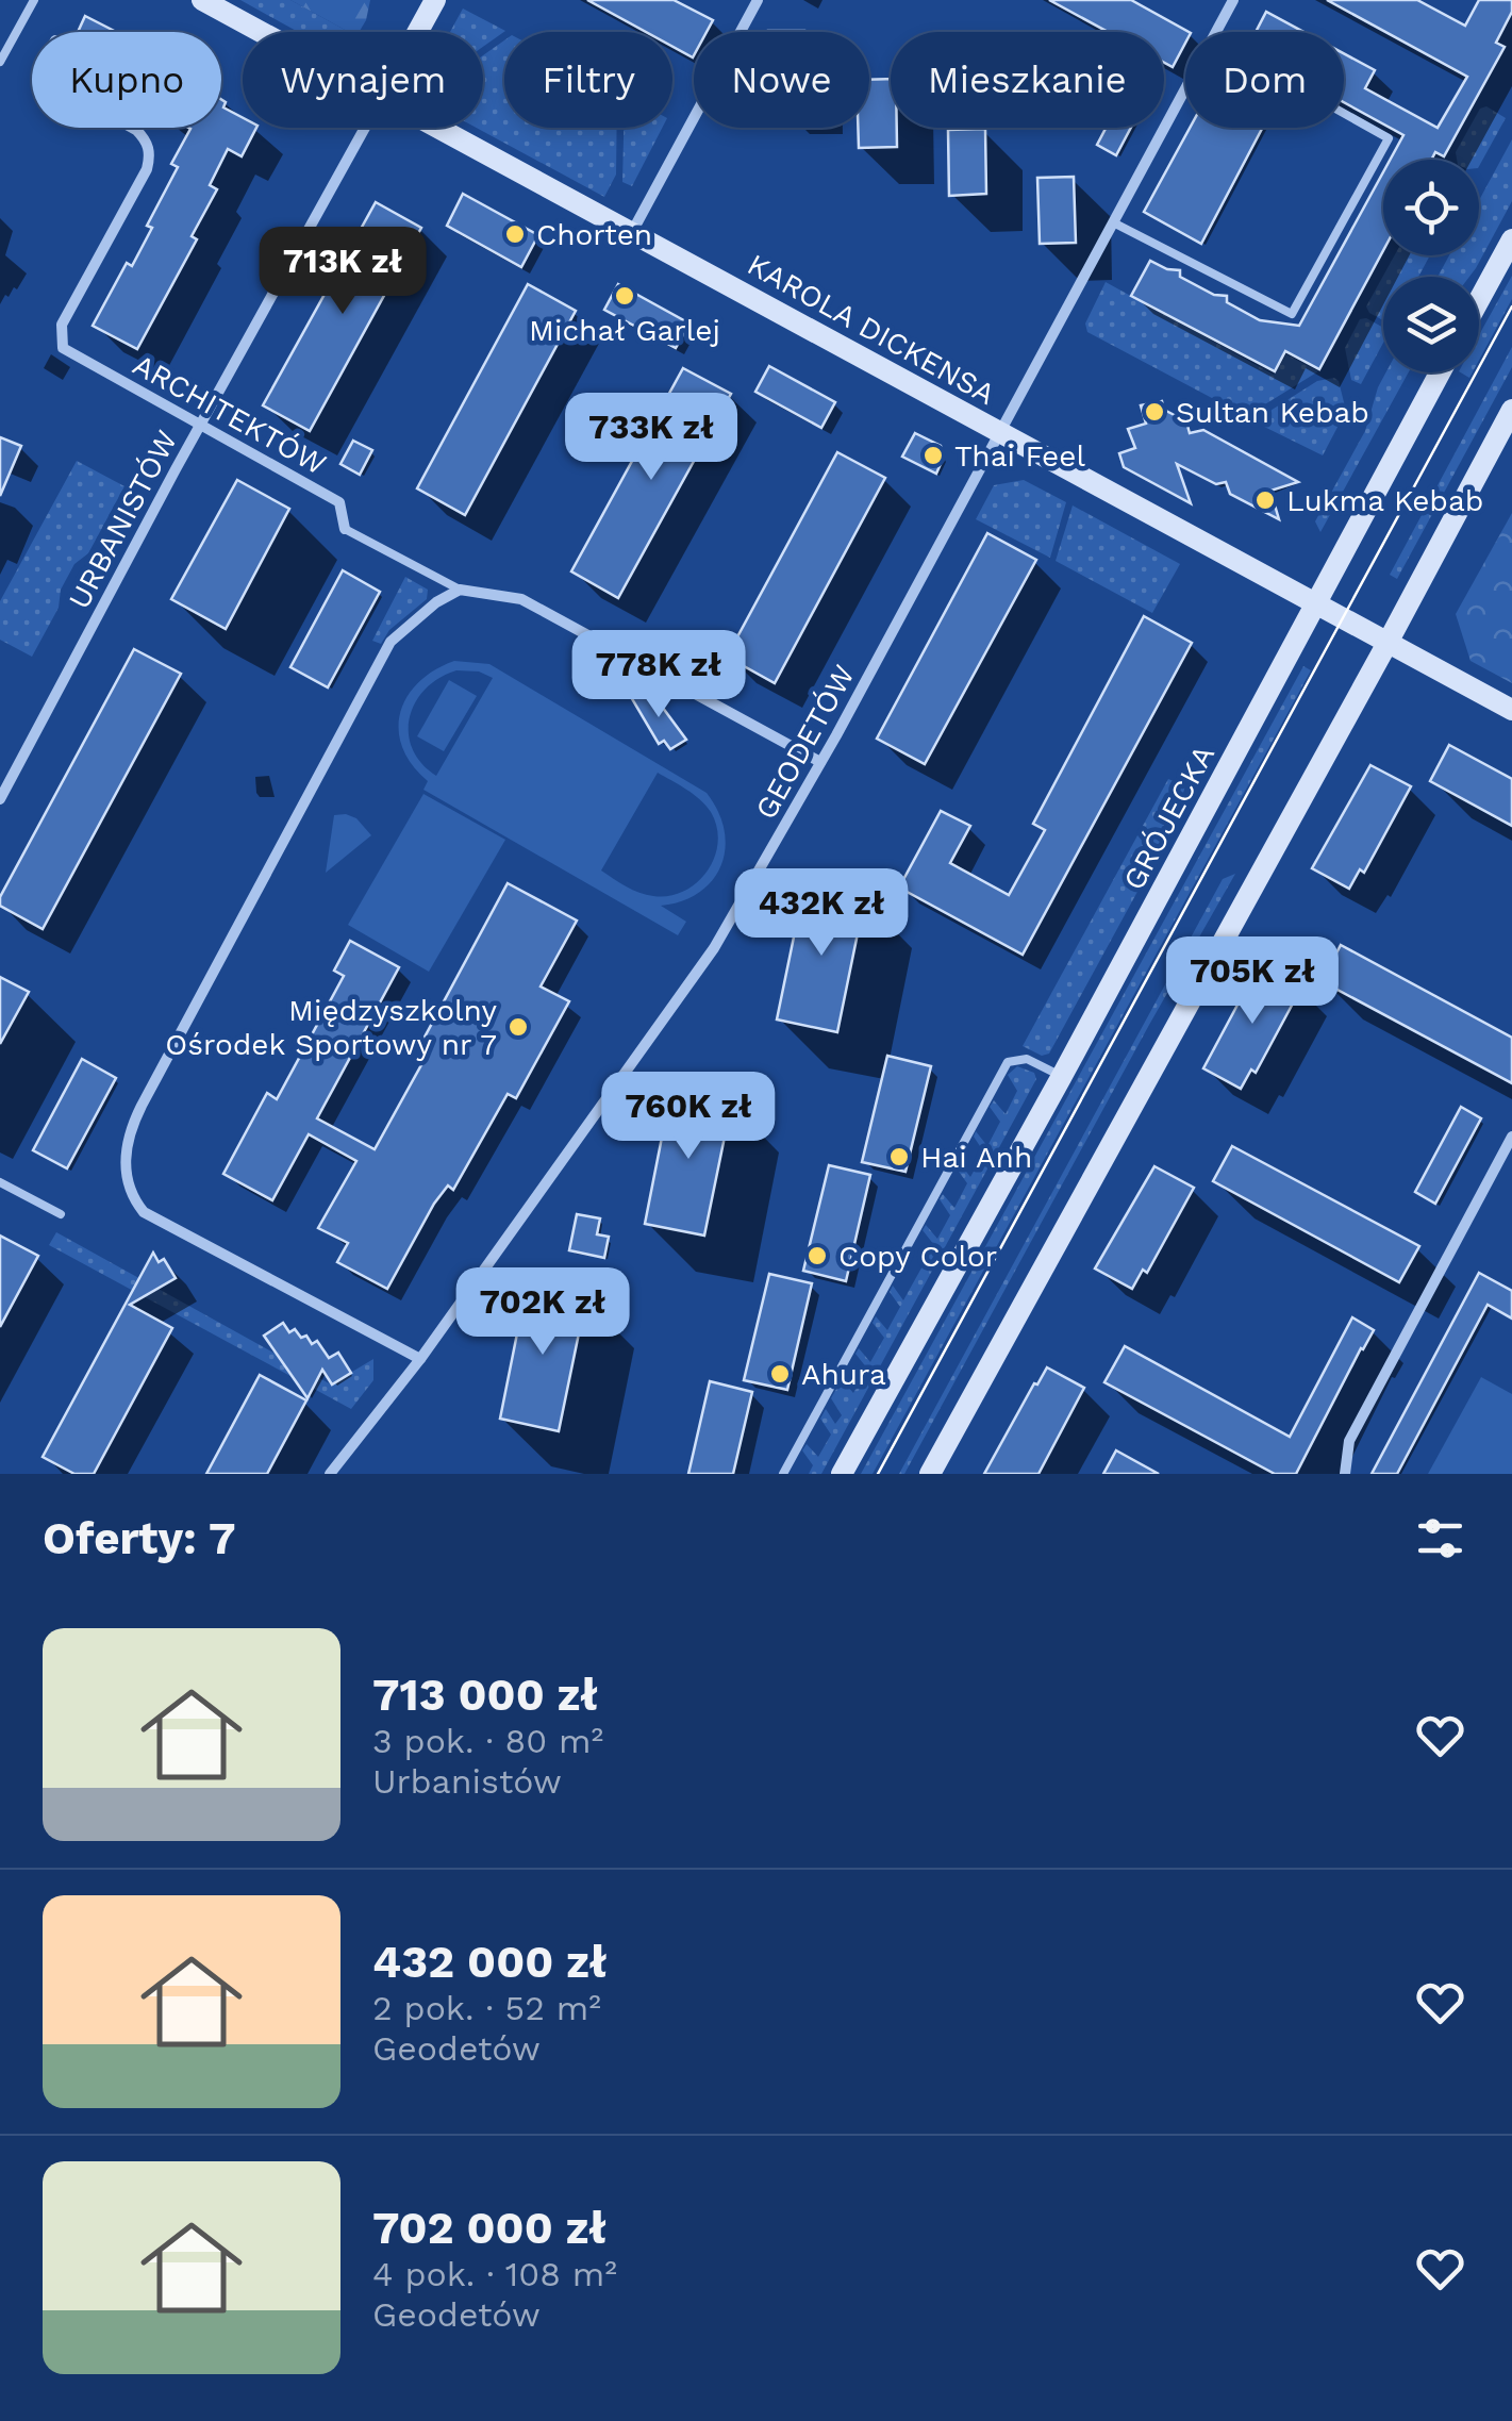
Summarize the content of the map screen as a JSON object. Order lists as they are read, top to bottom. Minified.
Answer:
{"streets":{"main road":["KAROLA DICKENSA","GRÓJECKA"],"street":["ARCHITEKTÓW","URBANISTÓW","GEODETÓW"]},"crossings":[["KAROLA DICKENSA","GEODETÓW"],["KAROLA DICKENSA","GRÓJECKA"],["ARCHITEKTÓW","URBANISTÓW"],["ARCHITEKTÓW","GEODETÓW"]],"places":["Chorten","Michał Garlej","Sultan Kebab","Thai Feel","Lukma Kebab","Międzyszkolny Ośrodek Sportowy nr 7","Hai Anh","Copy Color","Ahura"],"page":{"chip":["Kupno","Wynajem","Filtry","Nowe","Mieszkanie","Dom"],"price":["713K zł","733K zł","778K zł","432K zł","705K zł","760K zł","702K zł"],"heading":"Oferty: 7","list":[{"name":"713 000 zł","note":"3 pok. · 80 m² · Urbanistów"},{"name":"432 000 zł","note":"2 pok. · 52 m² · Geodetów"},{"name":"702 000 zł","note":"4 pok. · 108 m² · Geodetów"}]}}
